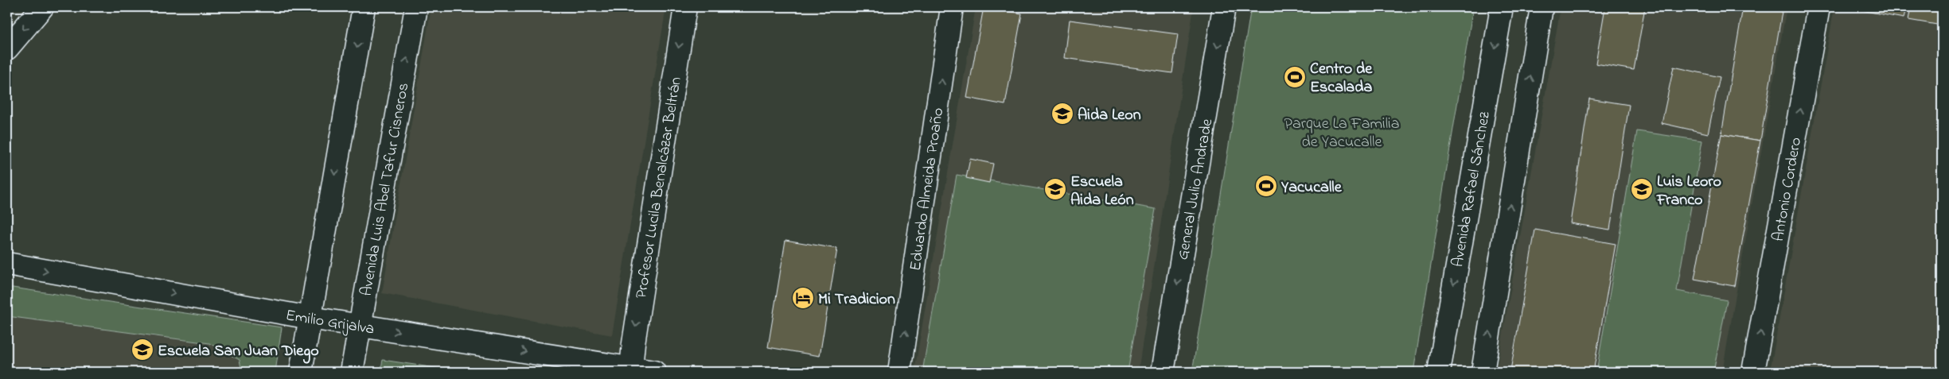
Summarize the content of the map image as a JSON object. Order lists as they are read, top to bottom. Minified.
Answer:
{"streets":{"street":["Profesor Lucila Benalcázar Beltrán","Avenida Luis Abel Tafur Cisneros","Eduardo Almeida Proaño","General Julio Andrade","Avenida Rafael Sánchez","Antonio Cordero","Emilio Grijalva"]},"crossings":[["Profesor Lucila Benalcázar Beltrán","Emilio Grijalva"],["Avenida Luis Abel Tafur Cisneros","Emilio Grijalva"]],"one_way":["Profesor Lucila Benalcázar Beltrán","Eduardo Almeida Proaño","General Julio Andrade","Antonio Cordero","Emilio Grijalva"],"parks":["Parque La Familia de Yacucalle"],"places":{"sports":["Centro de Escalada","Yacucalle"],"school or university":["Aida Leon","Escuela Aida León","Luis Leoro Franco","Escuela San Juan Diego"],"hotel":["Mi Tradicion"]}}
